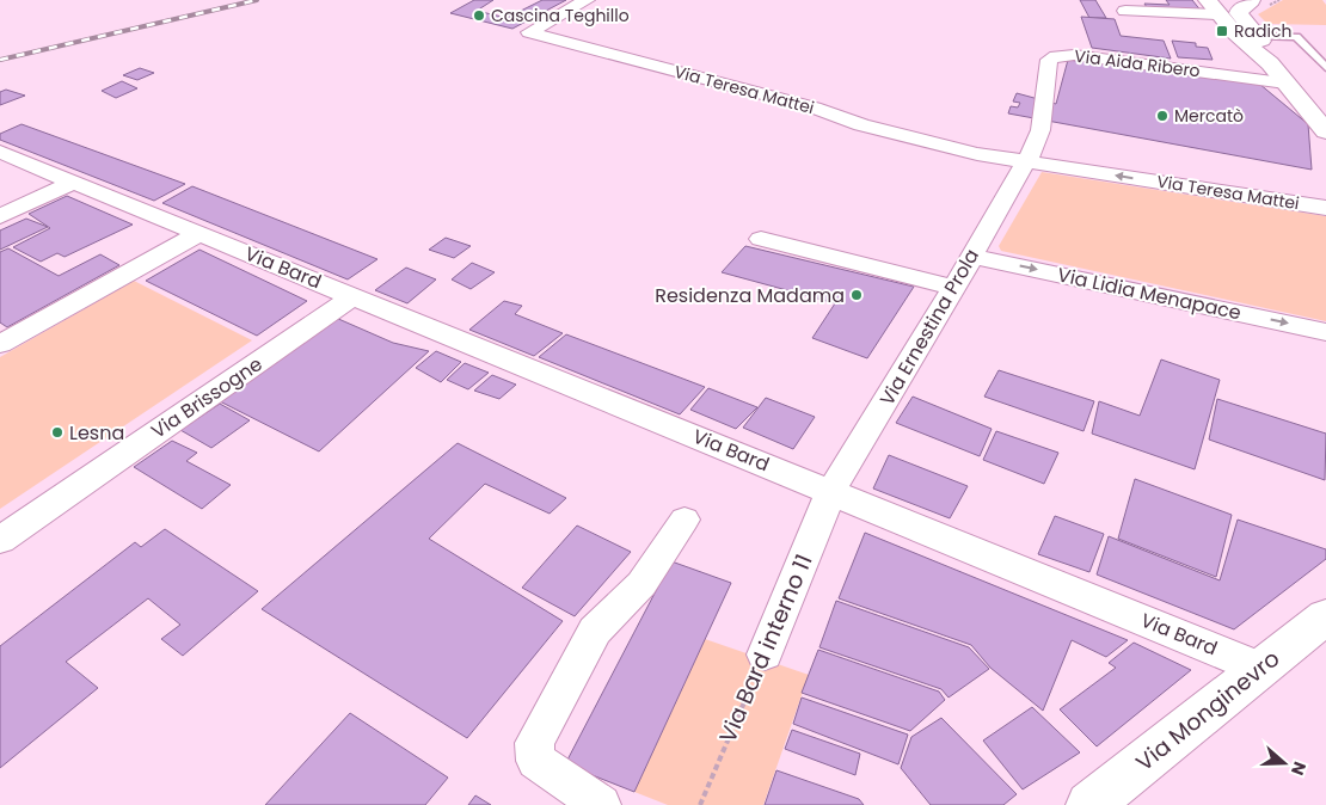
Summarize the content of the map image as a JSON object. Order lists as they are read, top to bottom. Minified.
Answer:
{"streets":{"street":["Via Aida Ribero","Via Teresa Mattei","Via Bard","Via Lidia Menapace","Via Ernestina Prola","Via Brissogne","Via Bard interno 11","Via Monginevro"]},"crossings":[["Via Aida Ribero","Via Teresa Mattei"],["Via Aida Ribero","Via Ernestina Prola"],["Via Teresa Mattei","Via Ernestina Prola"],["Via Bard","Via Ernestina Prola"],["Via Bard","Via Brissogne"],["Via Bard","Via Bard interno 11"],["Via Bard","Via Monginevro"],["Via Lidia Menapace","Via Ernestina Prola"],["Via Ernestina Prola","Via Bard interno 11"]],"one_way":["Via Lidia Menapace"],"places":{"other":["Cascina Teghillo","Mercatò","Residenza Madama","Lesna"],"transit":["Radich"]},"north":"right"}
